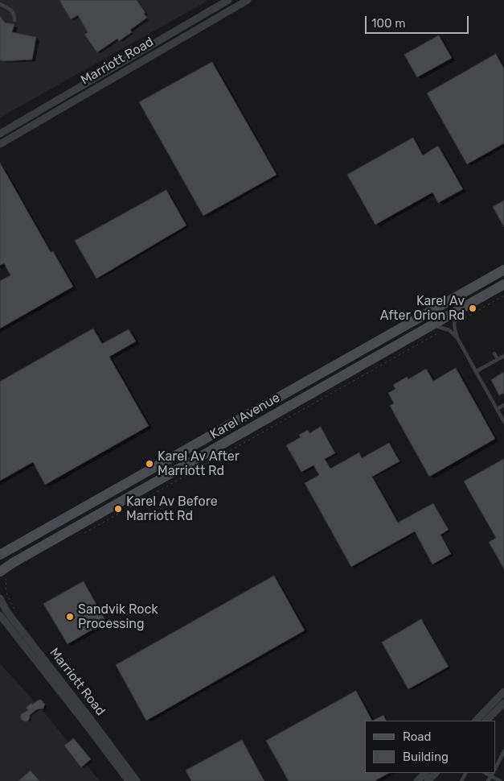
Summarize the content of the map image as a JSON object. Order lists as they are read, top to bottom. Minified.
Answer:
{"streets":{"main road":["Karel Avenue"],"street":["Marriott Road"]},"places":["Karel Av After Orion Rd","Karel Av After Marriott Rd","Karel Av Before Marriott Rd","Sandvik Rock Processing"],"legend":["Road","Building"],"scale_bar":"100 m"}
